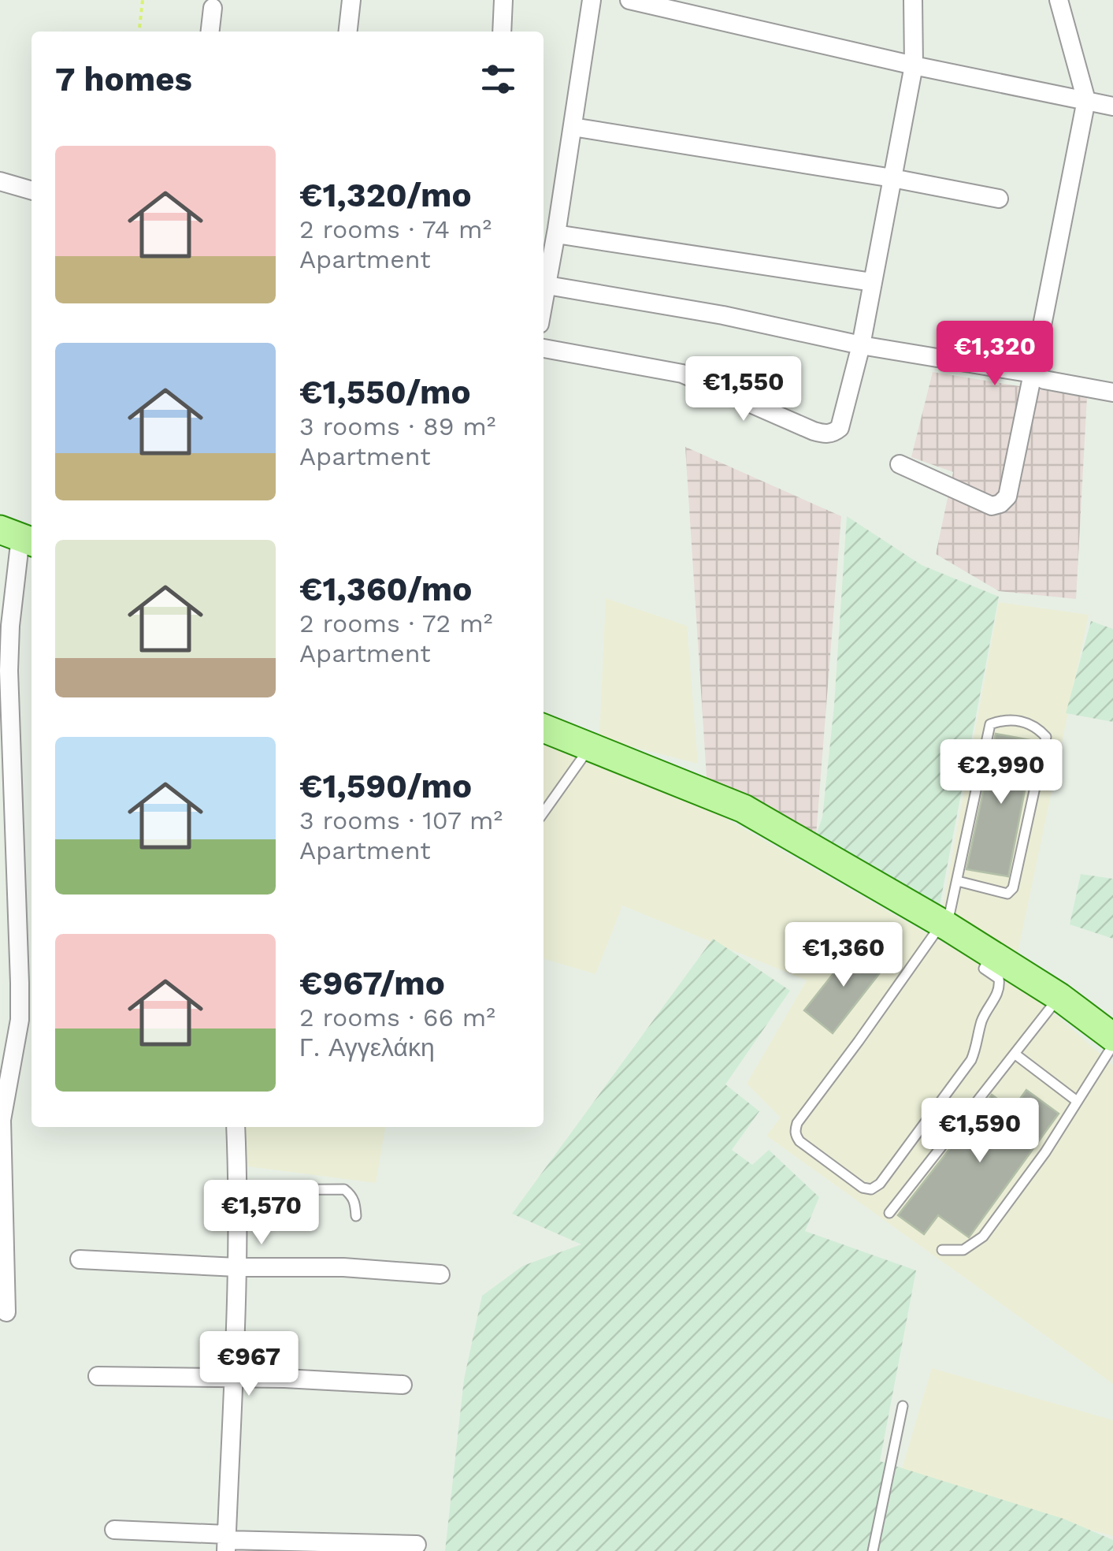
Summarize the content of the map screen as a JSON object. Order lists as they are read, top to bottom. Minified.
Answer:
{"page":{"heading":"7 homes","list":[{"name":"€1,320/mo","note":"2 rooms · 74 m² · Apartment"},{"name":"€1,550/mo","note":"3 rooms · 89 m² · Apartment"},{"name":"€1,360/mo","note":"2 rooms · 72 m² · Apartment"},{"name":"€1,590/mo","note":"3 rooms · 107 m² · Apartment"},{"name":"€967/mo","note":"2 rooms · 66 m² · Γ. Αγγελάκη"}],"price":["€1,320","€1,550","€2,990","€1,360","€1,590","€1,570","€967"]}}
